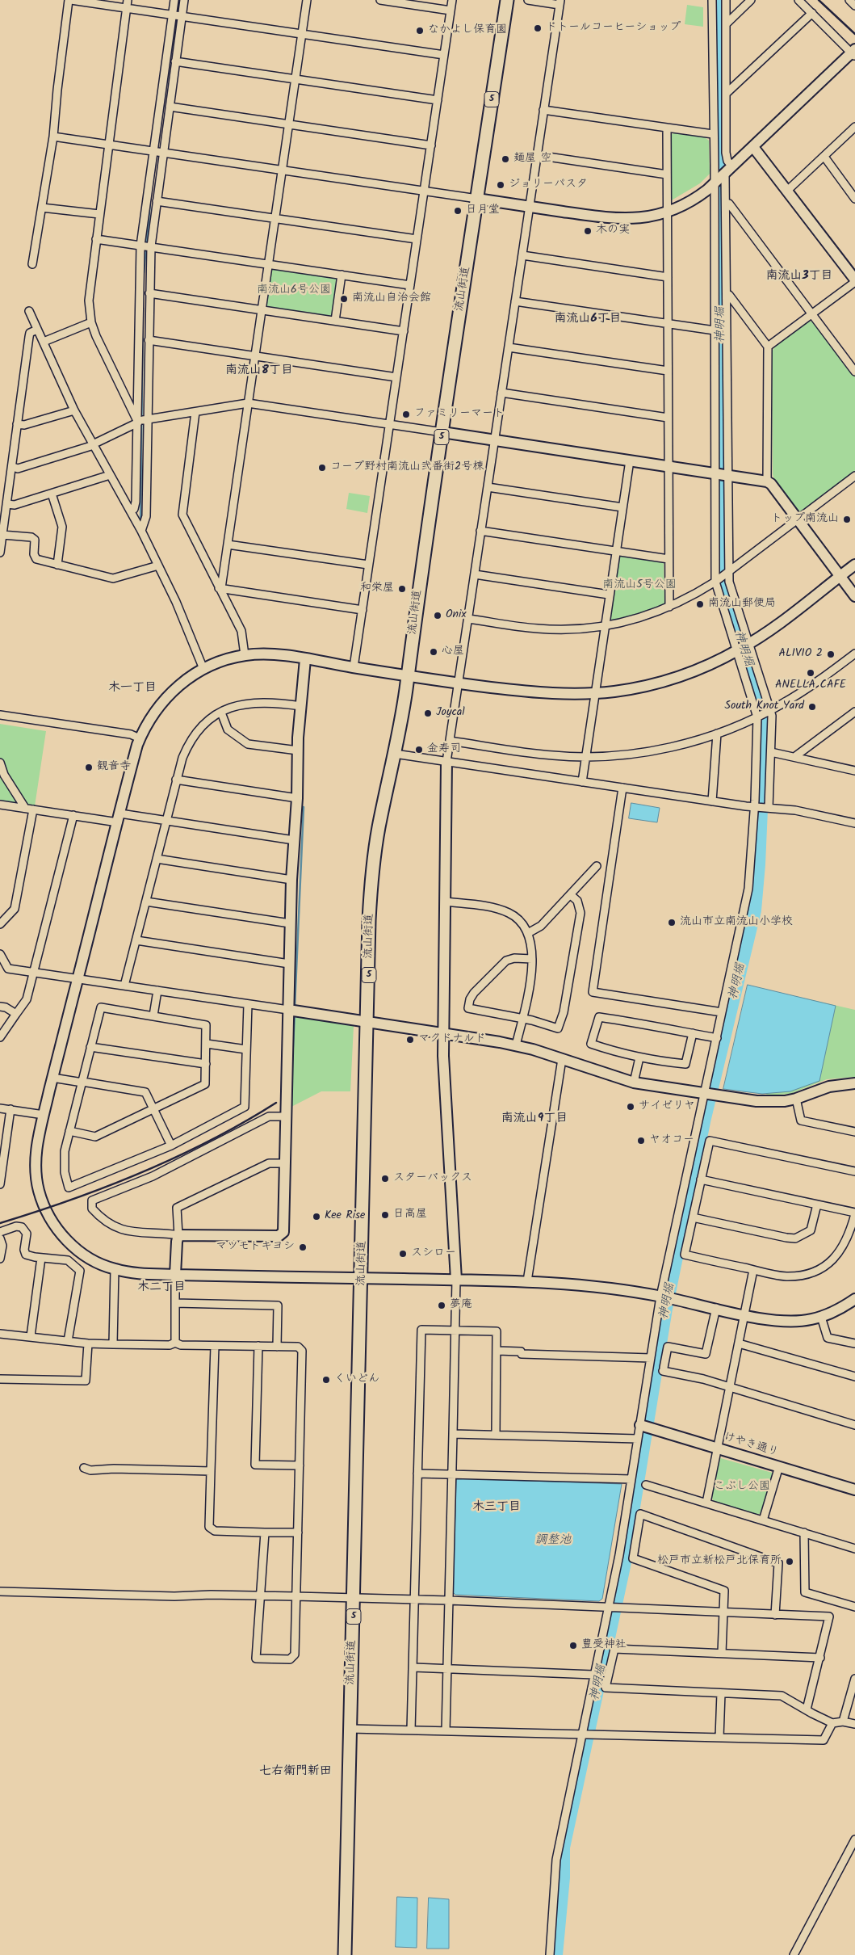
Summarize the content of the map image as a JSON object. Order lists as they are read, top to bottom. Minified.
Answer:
{"streets":{"main road":["5","流山街道"],"street":["けやき通り"]},"districts":["南流山3丁目","南流山6丁目","南流山8丁目","木一丁目","南流山9丁目","木二丁目","木三丁目","七右衛門新田"],"water":["神明堀","調整池"],"parks":["南流山6号公園","南流山5号公園","こぶし公園"],"places":["ドトールコーヒーショップ","なかよし保育園","麺屋 空","ジョリーパスタ","日月堂","木の実","南流山自治会館","ファミリーマート","コープ野村南流山弐番街2号棟","トップ南流山","和栄屋","南流山郵便局","Onix","心屋","ALIVIO 2","ANELLA CAFE","South Knot Yard","Joycal","金寿司","観音寺","流山市立南流山小学校","マクドナルド","サイゼリヤ","ヤオコー","スターバックス","日高屋","Kee Rise","マツモトキヨシ","スシロー","夢庵","くいどん","松戸市立新松戸北保育所","豊受神社"]}
